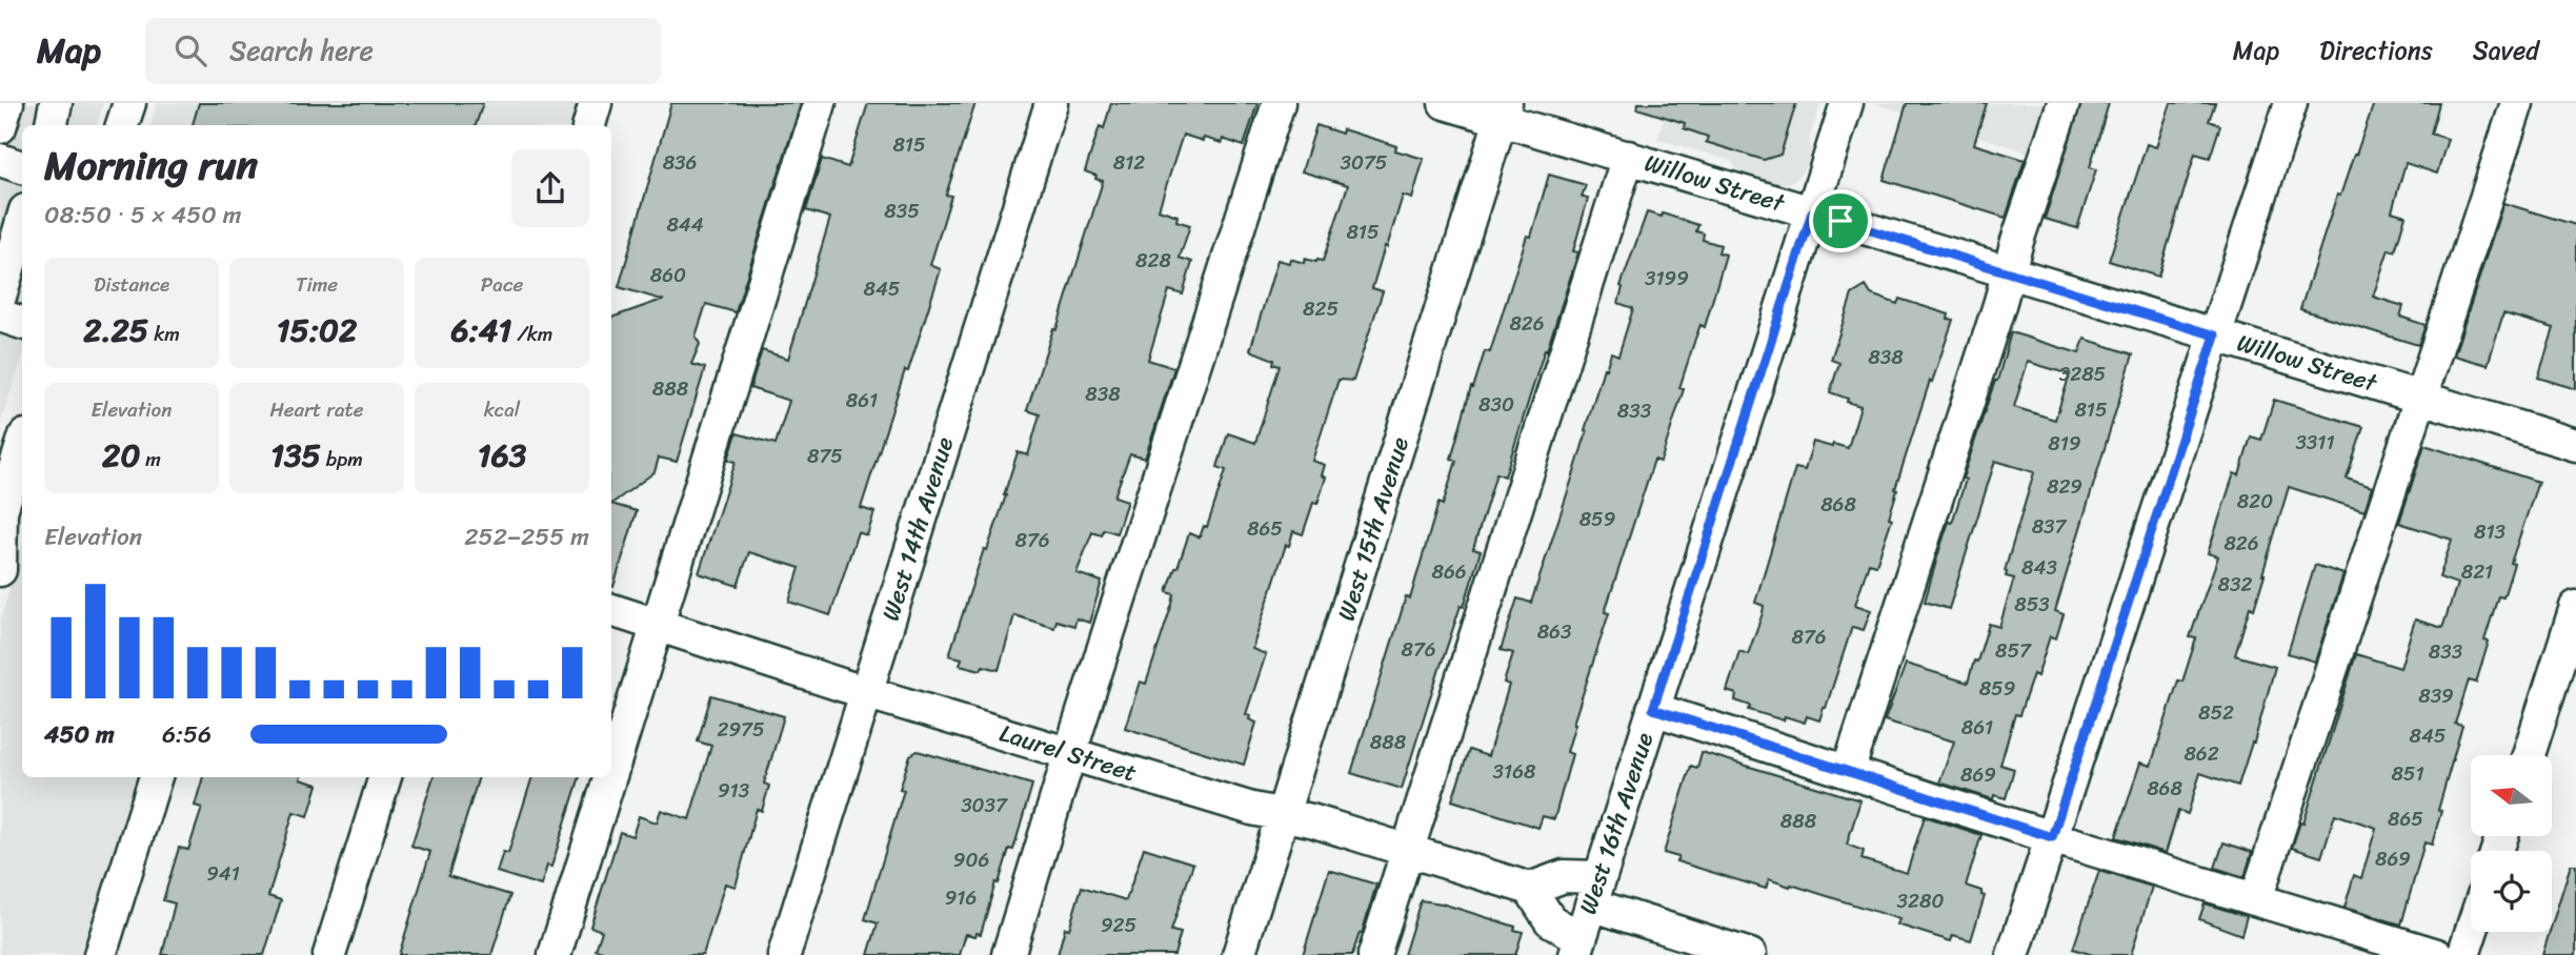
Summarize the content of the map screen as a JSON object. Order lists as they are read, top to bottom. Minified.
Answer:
{"streets":{"street":["Willow Street","West 14th Avenue","West 15th Avenue","Laurel Street","West 16th Avenue"]},"crossings":[["Willow Street","West 15th Avenue"],["Willow Street","West 16th Avenue"],["West 14th Avenue","Laurel Street"],["West 15th Avenue","Laurel Street"]],"house_numbers":["815","836","812","3075","835","844","815","828","860","3199","845","825","826","838","3285","888","838","861","830","815","833","3311","819","875","829","820","868","859","837","865","813","876","826","843","866","821","832","853","863","876","876","857","833","859","839","852","861","2975","845","888","862","3168","851","869","868","913","3037","865","888","869","906","941","916","3280","925"],"north":"left","page":{"header":"Map","search":"Search here","nav":["Map","Directions","Saved"],"heading":["Morning run","08:50 · 5 × 450 m"],"stats":[["Distance","2.25 km"],["Time","15:02"],["Pace","6:41 /km"],["Elevation","20 m"],["Heart rate","135 bpm"],["kcal","163"]],"chart":["Elevation","252–255 m"],"list":[{"name":"450 m","note":"6:56"}]}}
